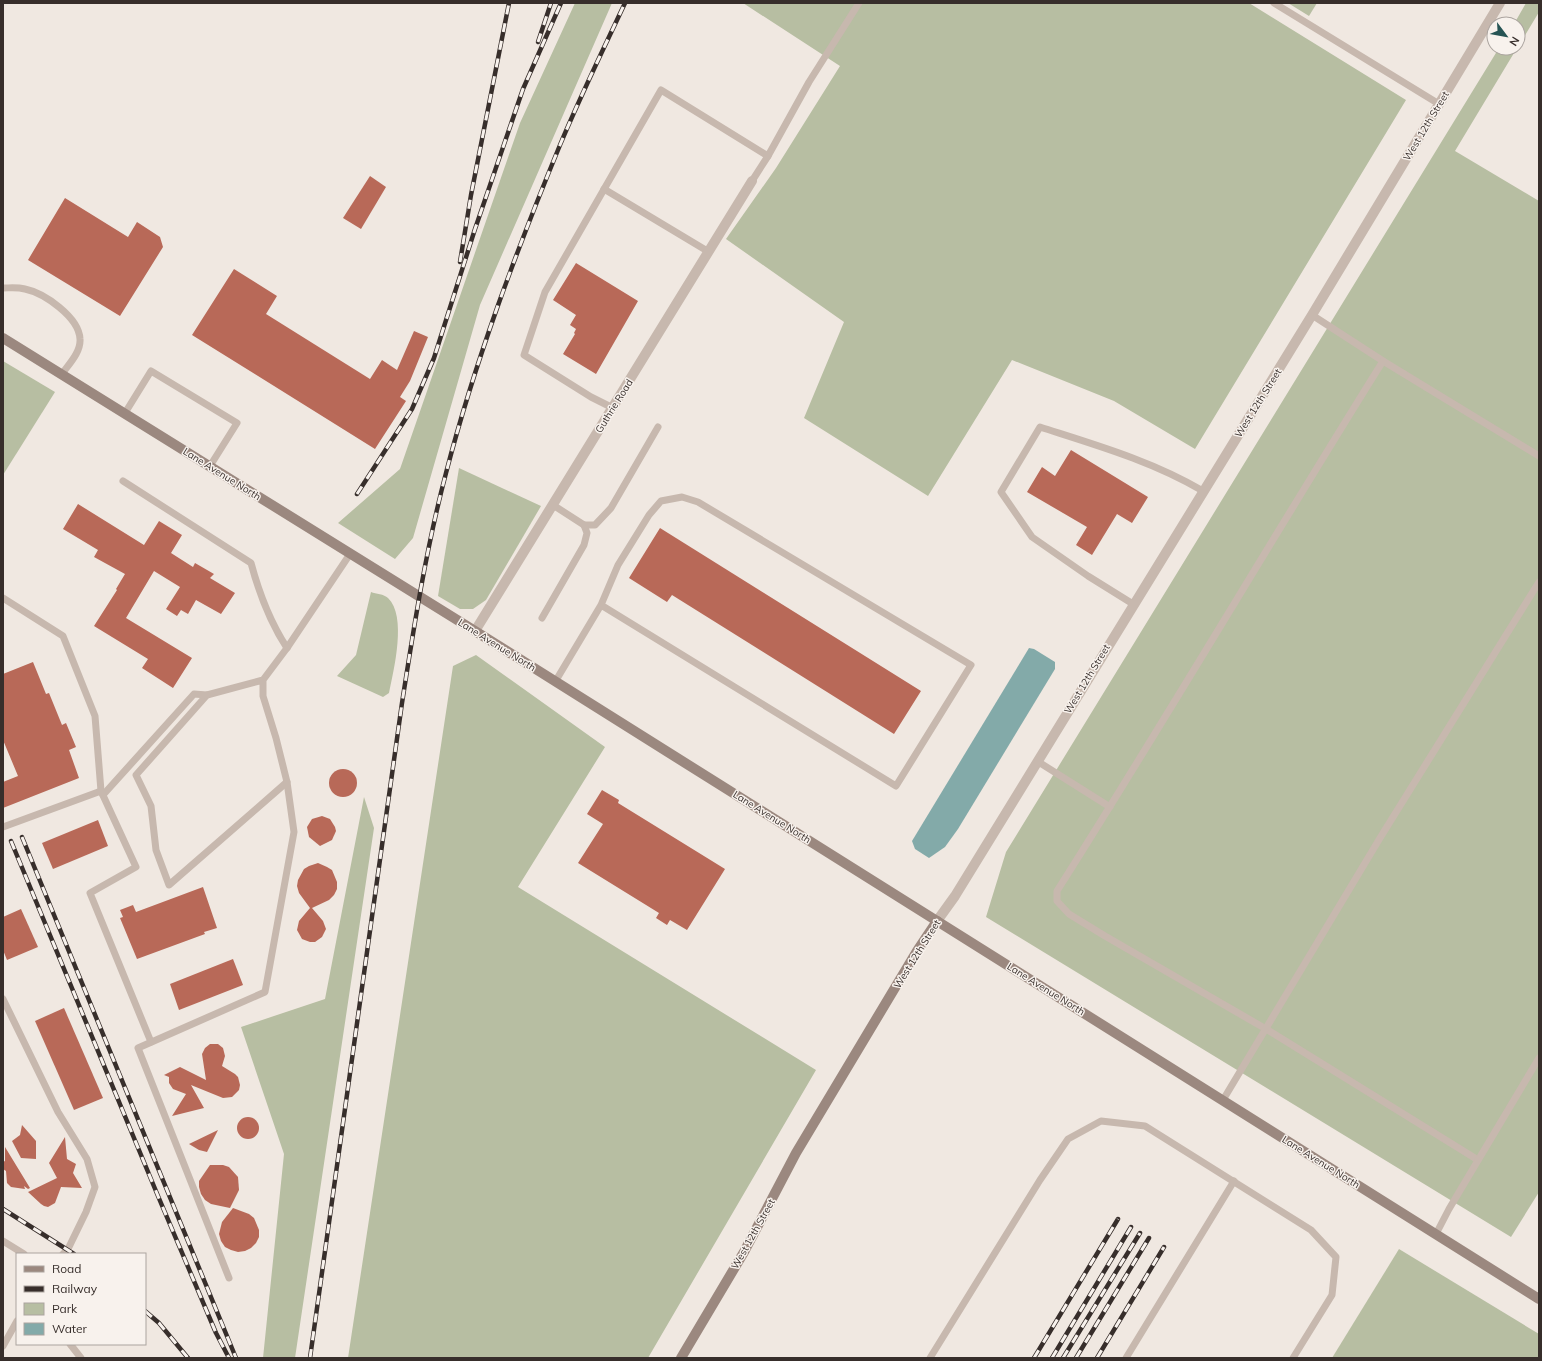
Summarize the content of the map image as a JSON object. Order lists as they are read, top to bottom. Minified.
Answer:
{"streets":{"main road":["West 12th Street","Lane Avenue North"],"street":["Guthrie Road"]},"crossings":[["West 12th Street","Lane Avenue North"],["Guthrie Road","Lane Avenue North"]],"legend":["Road","Railway","Park","Water"],"north":"bottom right"}
